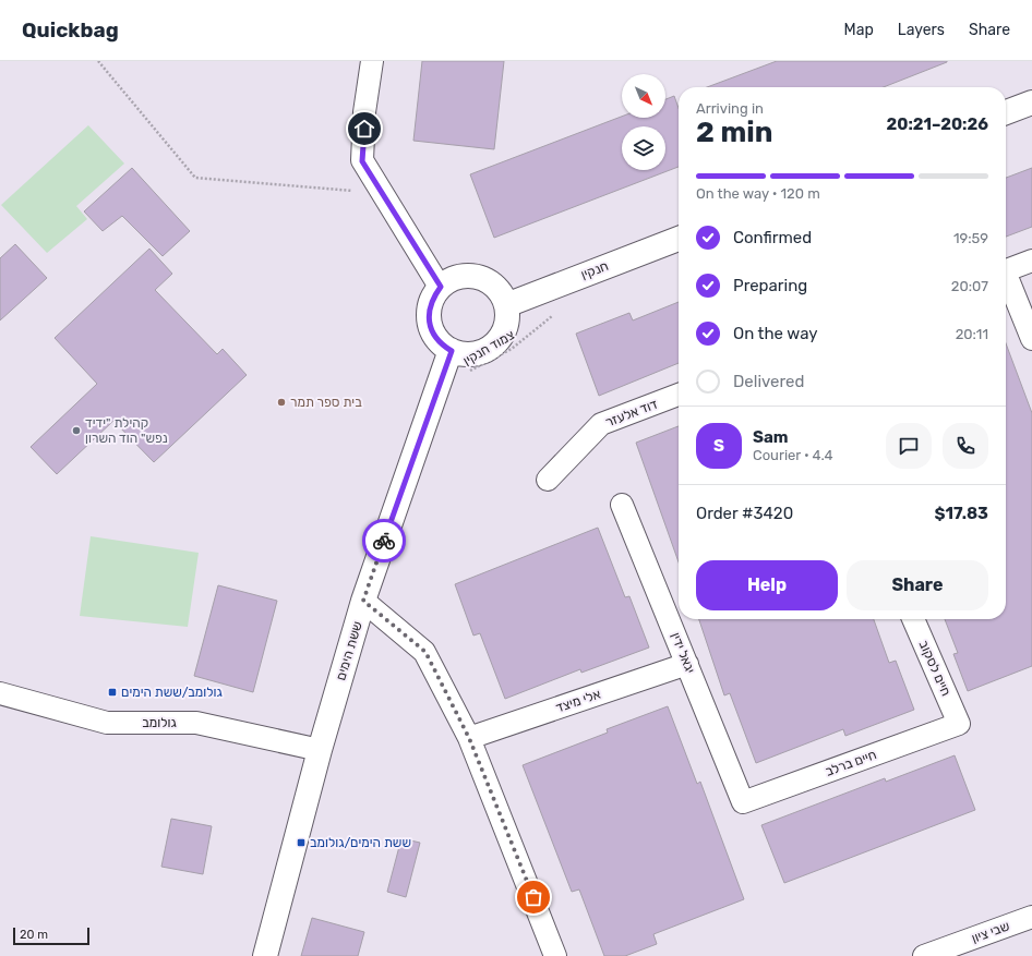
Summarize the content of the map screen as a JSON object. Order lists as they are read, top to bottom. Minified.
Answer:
{"streets":{"street":["חנקין","דוד אלעזר","ששת הימים","יגאל ידין","חיים לסקוב","אלי מיצד","גולומב","חיים ברלב","שבי ציון"],"path":["צמוד חנקין"]},"crossings":[["חנקין","ששת הימים"],["ששת הימים","גולומב"],["יגאל ידין","אלי מיצד"],["יגאל ידין","חיים ברלב"],["חיים לסקוב","חיים ברלב"]],"places":{"other":["בית ספר תמר","קהילת \"ידיד נפש\" הוד השרון"],"transit":["גולומב/ששת הימים","ששת הימים/גולומב"]},"scale_bar":"20 m","north":"bottom right","page":{"header":"Quickbag","nav":["Map","Layers","Share"],"heading":["2 min","Arriving in","20:21–20:26"],"panel":["Sam","Courier · 4.4","Order #3420","$17.83"],"bar":"On the way · 120 m","list":[["Confirmed","19:59"],["Preparing","20:07"],["On the way","20:11"],"Delivered"],"round":"S","buttons":["Help","Share"],"scale":"20 m"}}
